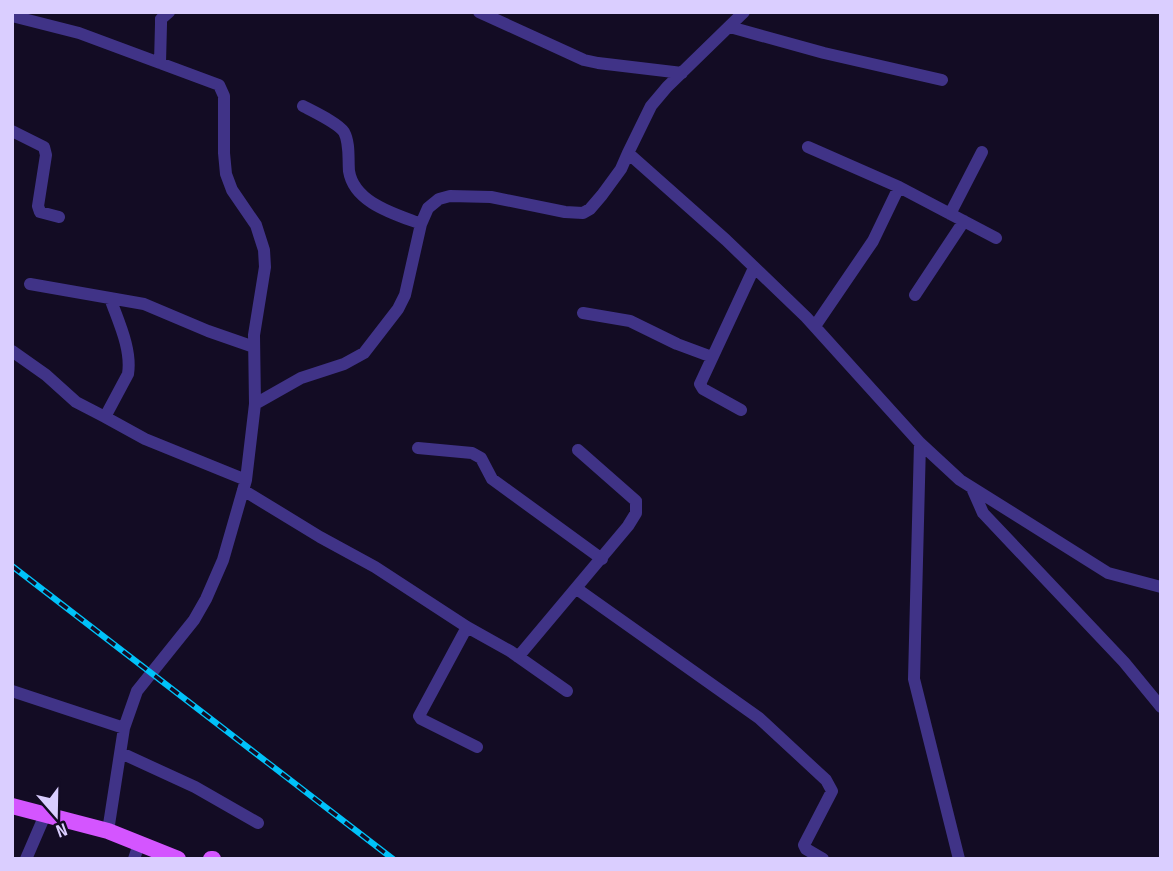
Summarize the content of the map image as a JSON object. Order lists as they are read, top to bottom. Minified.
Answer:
{"north":"bottom"}
